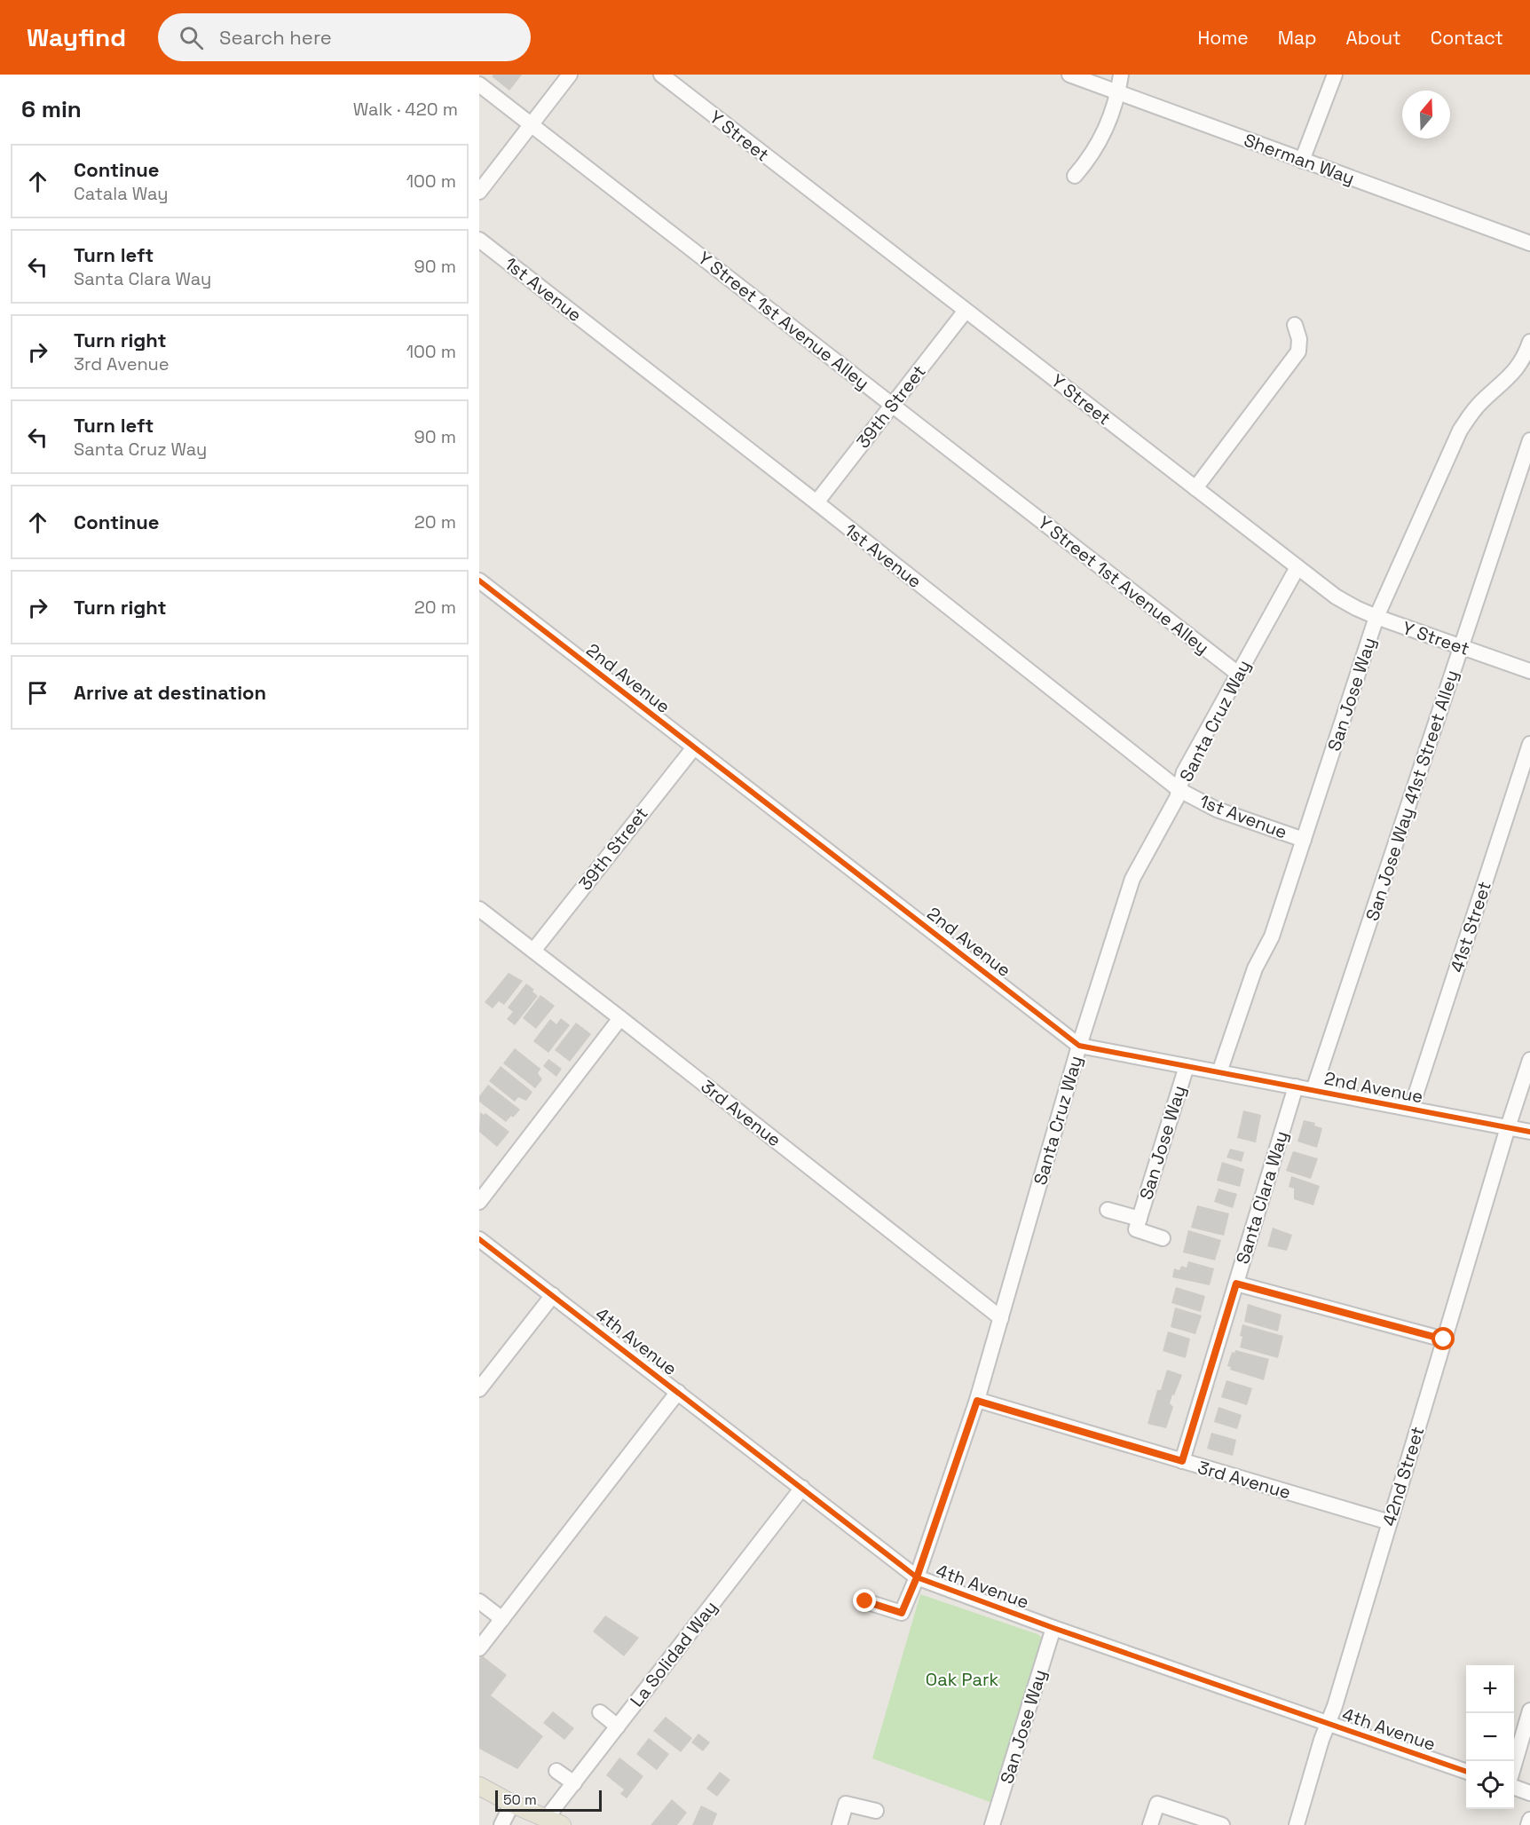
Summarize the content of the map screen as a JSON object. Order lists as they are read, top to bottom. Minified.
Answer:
{"streets":{"street":["Y Street","Sherman Way","1st Avenue","Y Street 1st Avenue Alley","39th Street","2nd Avenue","San Jose Way","Santa Cruz Way","San Jose Way 41st Street Alley","41st Street","3rd Avenue","Santa Clara Way","4th Avenue","42nd Street","La Solidad Way"]},"crossings":[["Y Street","39th Street"],["Y Street","San Jose Way"],["Y Street","Santa Cruz Way"],["Y Street","San Jose Way 41st Street Alley"],["1st Avenue","39th Street"],["1st Avenue","San Jose Way"],["1st Avenue","Santa Cruz Way"],["Y Street 1st Avenue Alley","39th Street"],["Y Street 1st Avenue Alley","Santa Cruz Way"],["39th Street","2nd Avenue"],["39th Street","3rd Avenue"],["2nd Avenue","San Jose Way"],["2nd Avenue","Santa Cruz Way"],["2nd Avenue","San Jose Way 41st Street Alley"],["2nd Avenue","41st Street"],["2nd Avenue","Santa Clara Way"],["2nd Avenue","42nd Street"],["San Jose Way","4th Avenue"],["Santa Cruz Way","3rd Avenue"],["Santa Cruz Way","4th Avenue"],["3rd Avenue","Santa Clara Way"],["3rd Avenue","42nd Street"],["4th Avenue","42nd Street"],["4th Avenue","La Solidad Way"]],"parks":["Oak Park"],"scale_bar":"50 m","north":"top","page":{"header":"Wayfind","search":"Search here","nav":["Home","Map","About","Contact"],"heading":["6 min","Walk · 420 m"],"list":[["Continue","Catala Way","100 m"],["Turn left","Santa Clara Way","90 m"],["Turn right","3rd Avenue","100 m"],["Turn left","Santa Cruz Way","90 m"],["Continue","20 m"],["Turn right","20 m"],"Arrive at destination"],"map_buttons":["+","−"],"scale":"50 m"}}
